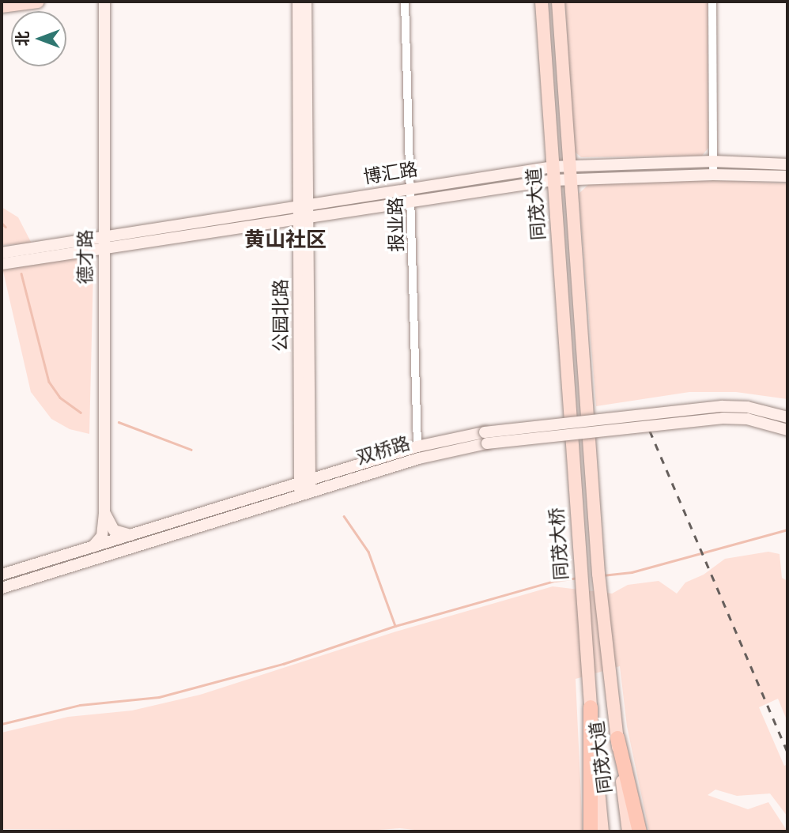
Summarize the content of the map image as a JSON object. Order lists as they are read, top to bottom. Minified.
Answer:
{"streets":{"main road":["博汇路","同茂大道","德才路","公园北路","双桥路","同茂大桥"],"street":["报业路"]},"crossings":[["博汇路","同茂大道"],["博汇路","报业路"],["博汇路","德才路"],["博汇路","公园北路"],["同茂大道","同茂大桥"],["报业路","双桥路"],["德才路","双桥路"],["公园北路","双桥路"]],"districts":["黄山社区"],"north":"left"}
